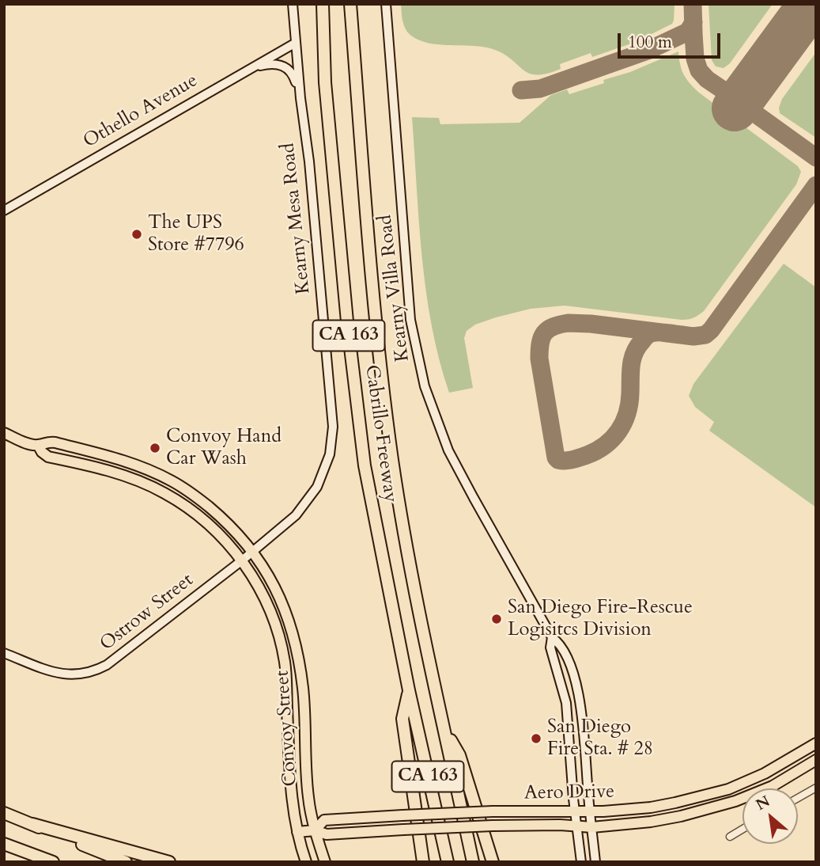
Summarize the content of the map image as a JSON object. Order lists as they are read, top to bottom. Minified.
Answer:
{"streets":{"highway":["CA 163","Cabrillo Freeway"],"main road":["Othello Avenue","Kearny Mesa Road","Kearny Villa Road","Ostrow Street","Convoy Street","Aero Drive"]},"crossings":[["Othello Avenue","Kearny Mesa Road"],["Kearny Mesa Road","Ostrow Street"],["Kearny Mesa Road","Convoy Street"],["Kearny Villa Road","Aero Drive"],["Ostrow Street","Convoy Street"],["Convoy Street","Aero Drive"]],"places":["The UPS Store #7796","Convoy Hand Car Wash","San Diego Fire-Rescue Logisitcs Division","San Diego Fire Sta. # 28"],"scale_bar":"100 m","north":"top left"}
